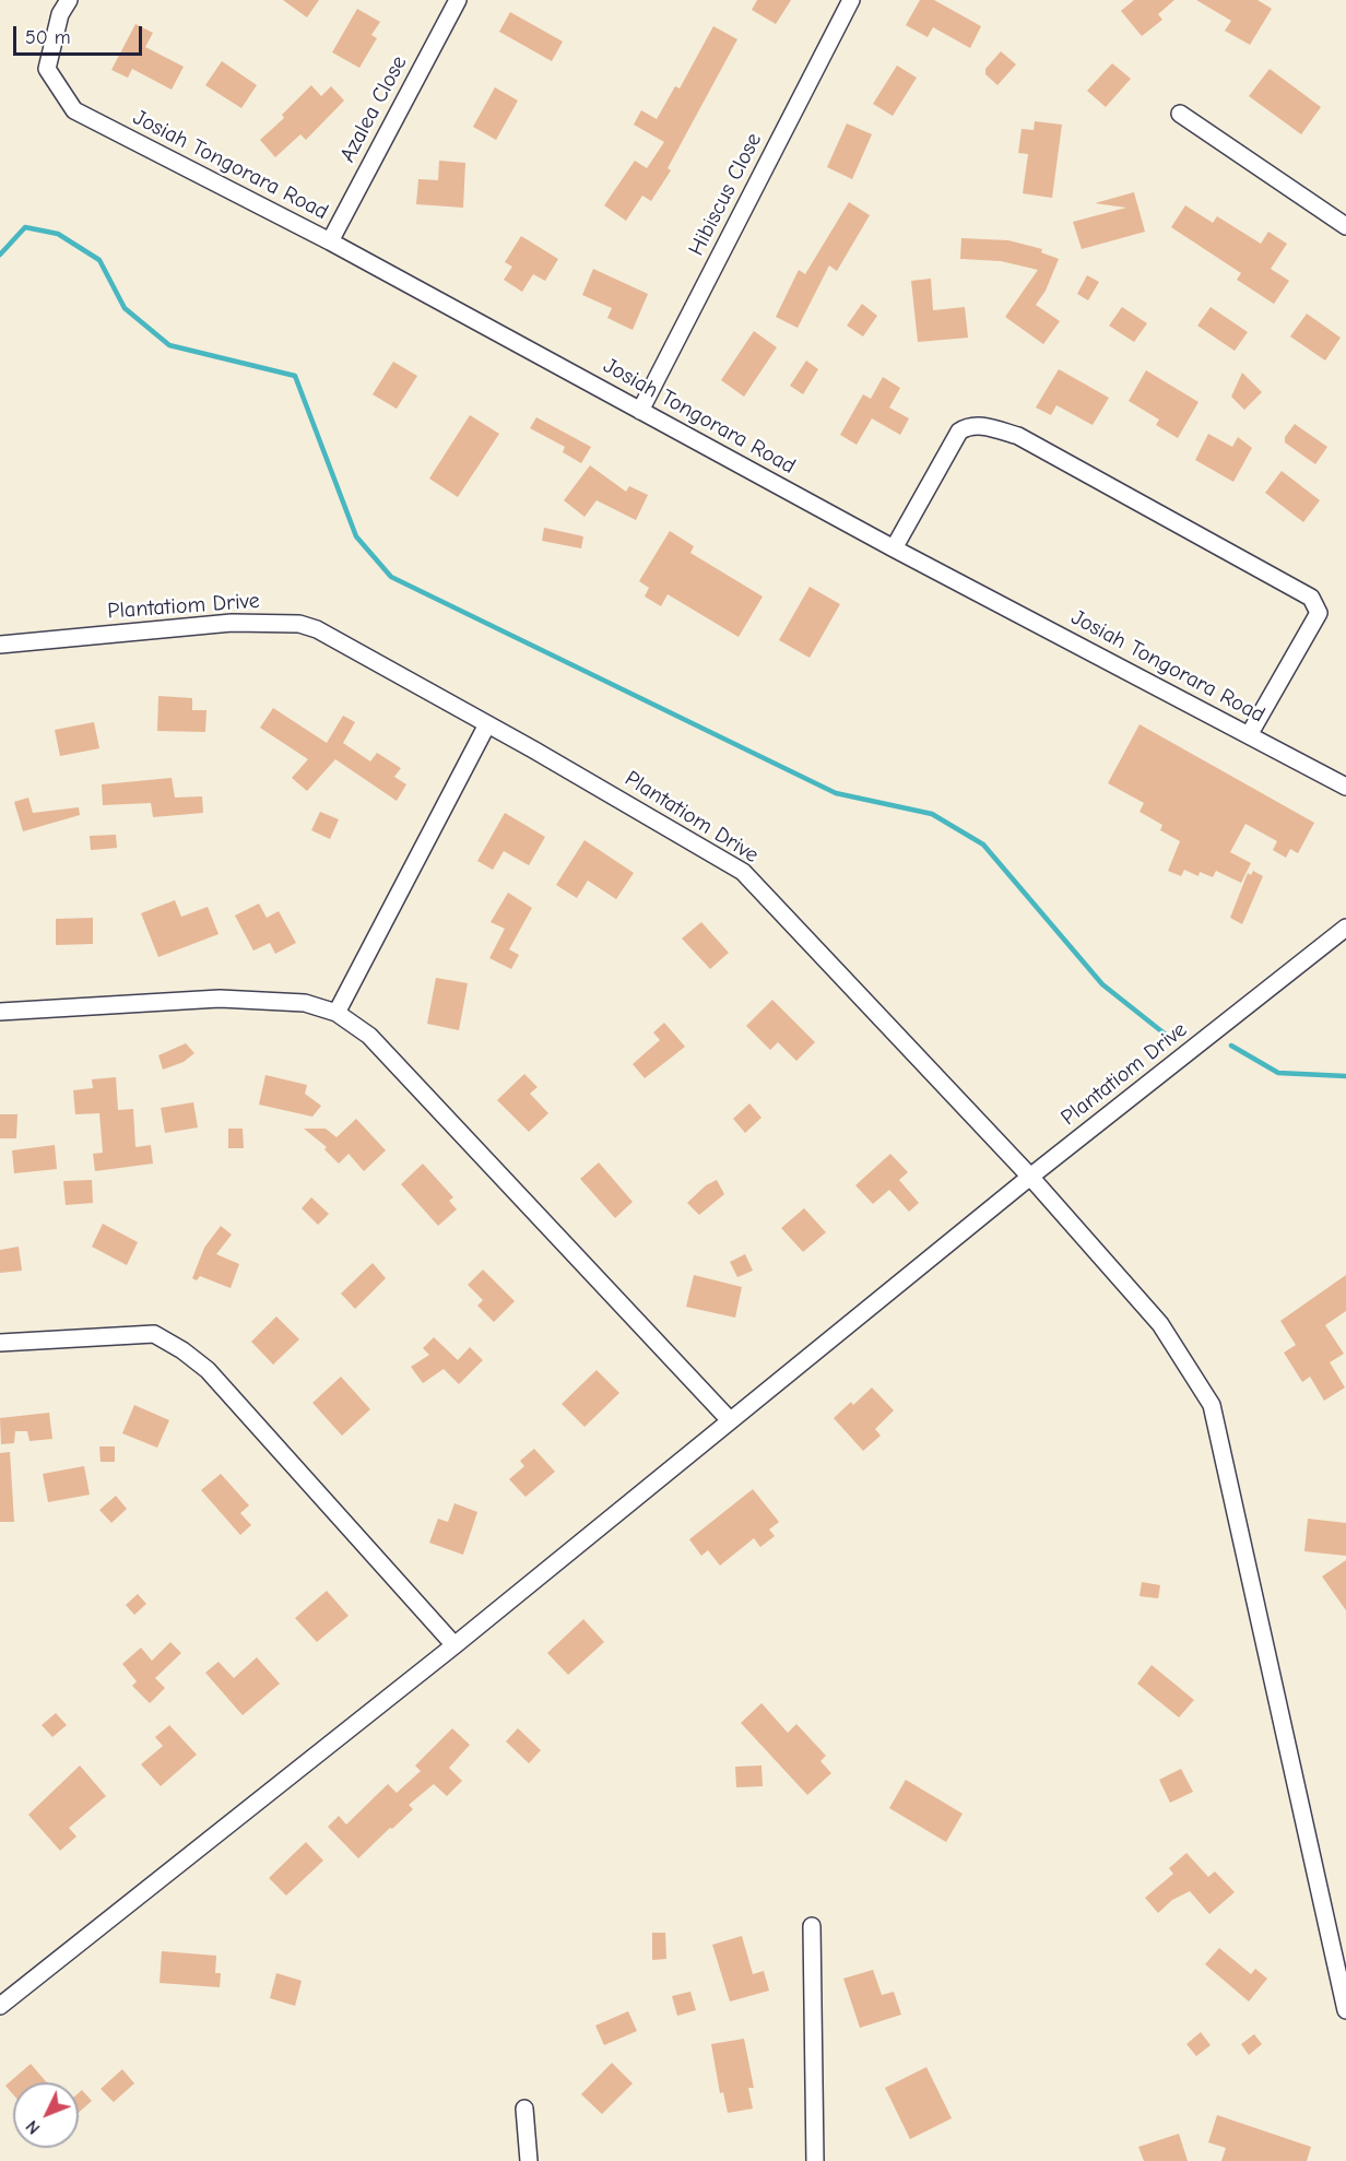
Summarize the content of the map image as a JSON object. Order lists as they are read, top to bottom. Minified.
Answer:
{"streets":{"street":["Azalea Close","Josiah Tongorara Road","Hibiscus Close","Plantatiom Drive"]},"crossings":[["Azalea Close","Josiah Tongorara Road"],["Josiah Tongorara Road","Hibiscus Close"]],"scale_bar":"50 m","north":"bottom left"}
